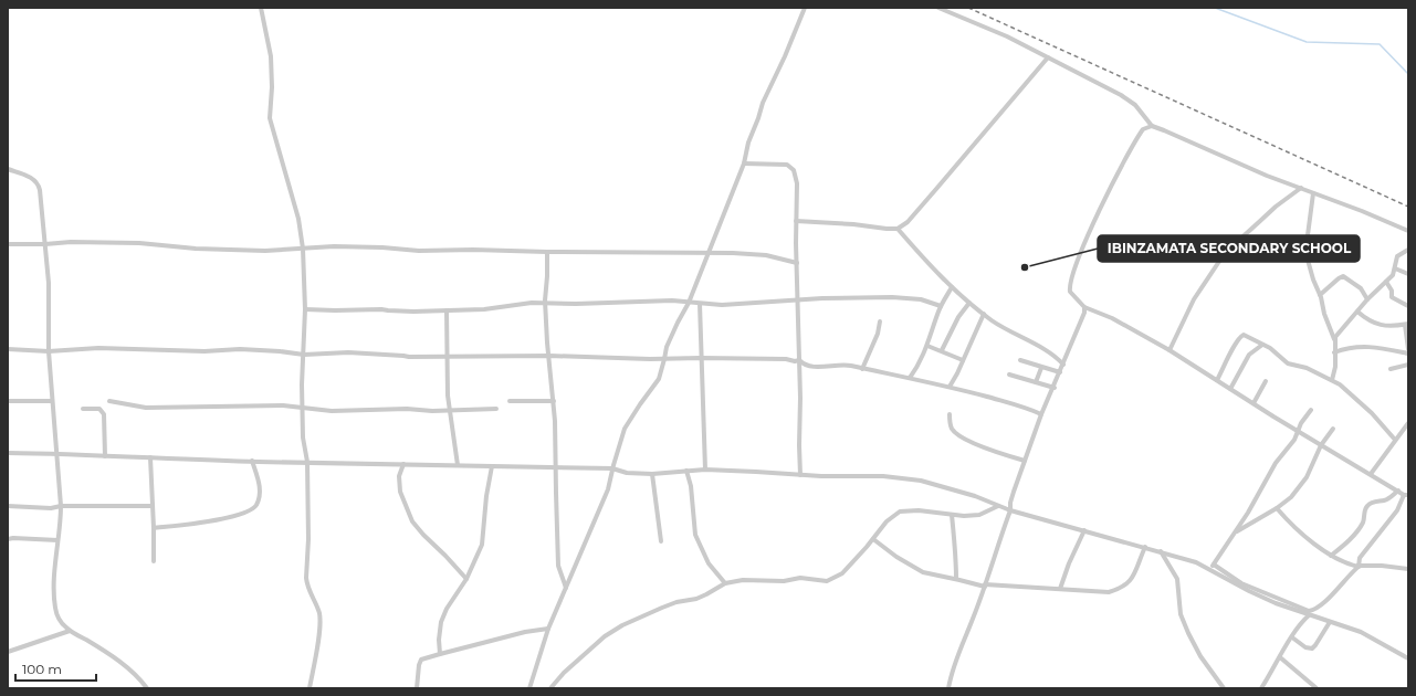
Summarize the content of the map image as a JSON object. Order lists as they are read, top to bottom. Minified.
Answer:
{"places":["IBINZAMATA SECONDARY SCHOOL"],"scale_bar":"100 m"}
